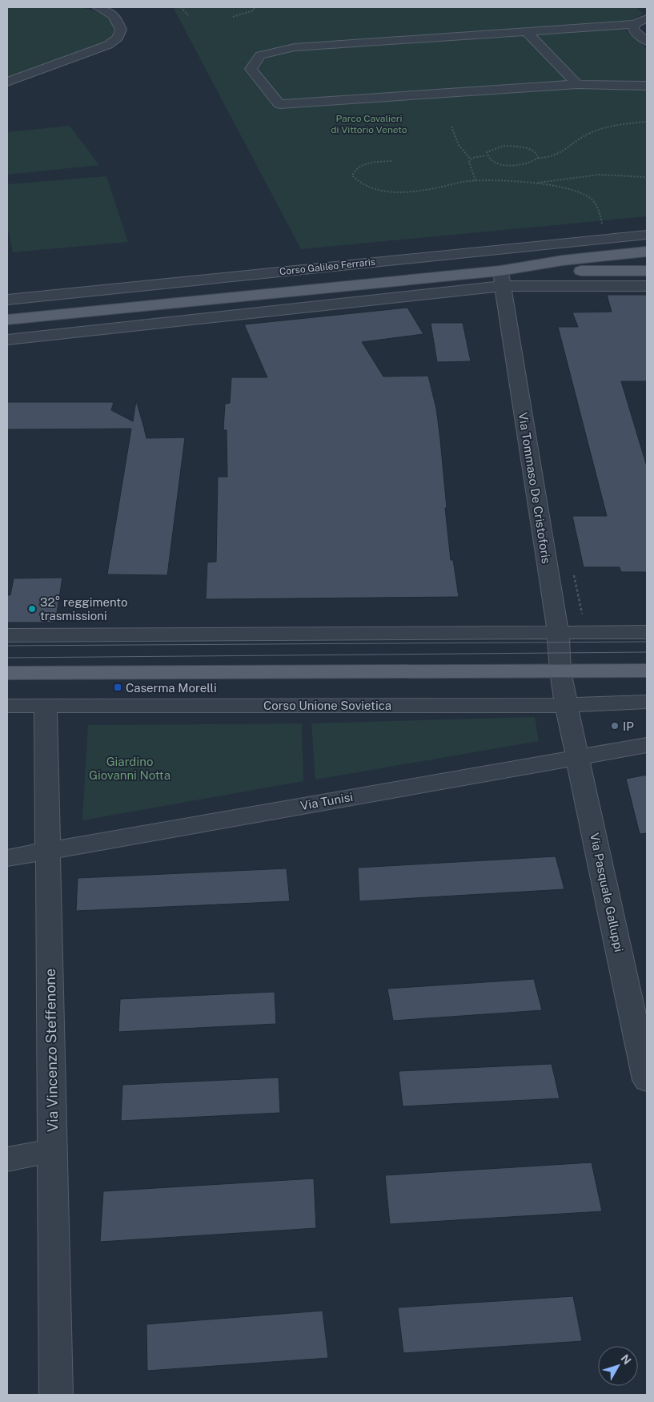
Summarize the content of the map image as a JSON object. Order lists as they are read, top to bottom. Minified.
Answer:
{"streets":{"main road":["Corso Galileo Ferraris"],"street":["Via Tommaso De Cristoforis","Corso Unione Sovietica","Via Tunisi","Via Pasquale Galluppi","Via Vincenzo Steffenone"]},"crossings":[["Corso Galileo Ferraris","Via Tommaso De Cristoforis"],["Via Tommaso De Cristoforis","Corso Unione Sovietica"],["Via Tommaso De Cristoforis","Via Pasquale Galluppi"],["Corso Unione Sovietica","Via Pasquale Galluppi"],["Corso Unione Sovietica","Via Vincenzo Steffenone"],["Via Tunisi","Via Pasquale Galluppi"],["Via Tunisi","Via Vincenzo Steffenone"]],"parks":["Parco Cavalieri di Vittorio Veneto","Giardino Giovanni Notta"],"places":{"other":["32° reggimento trasmissioni","IP"],"transit":["Caserma Morelli"]},"north":"top right"}
